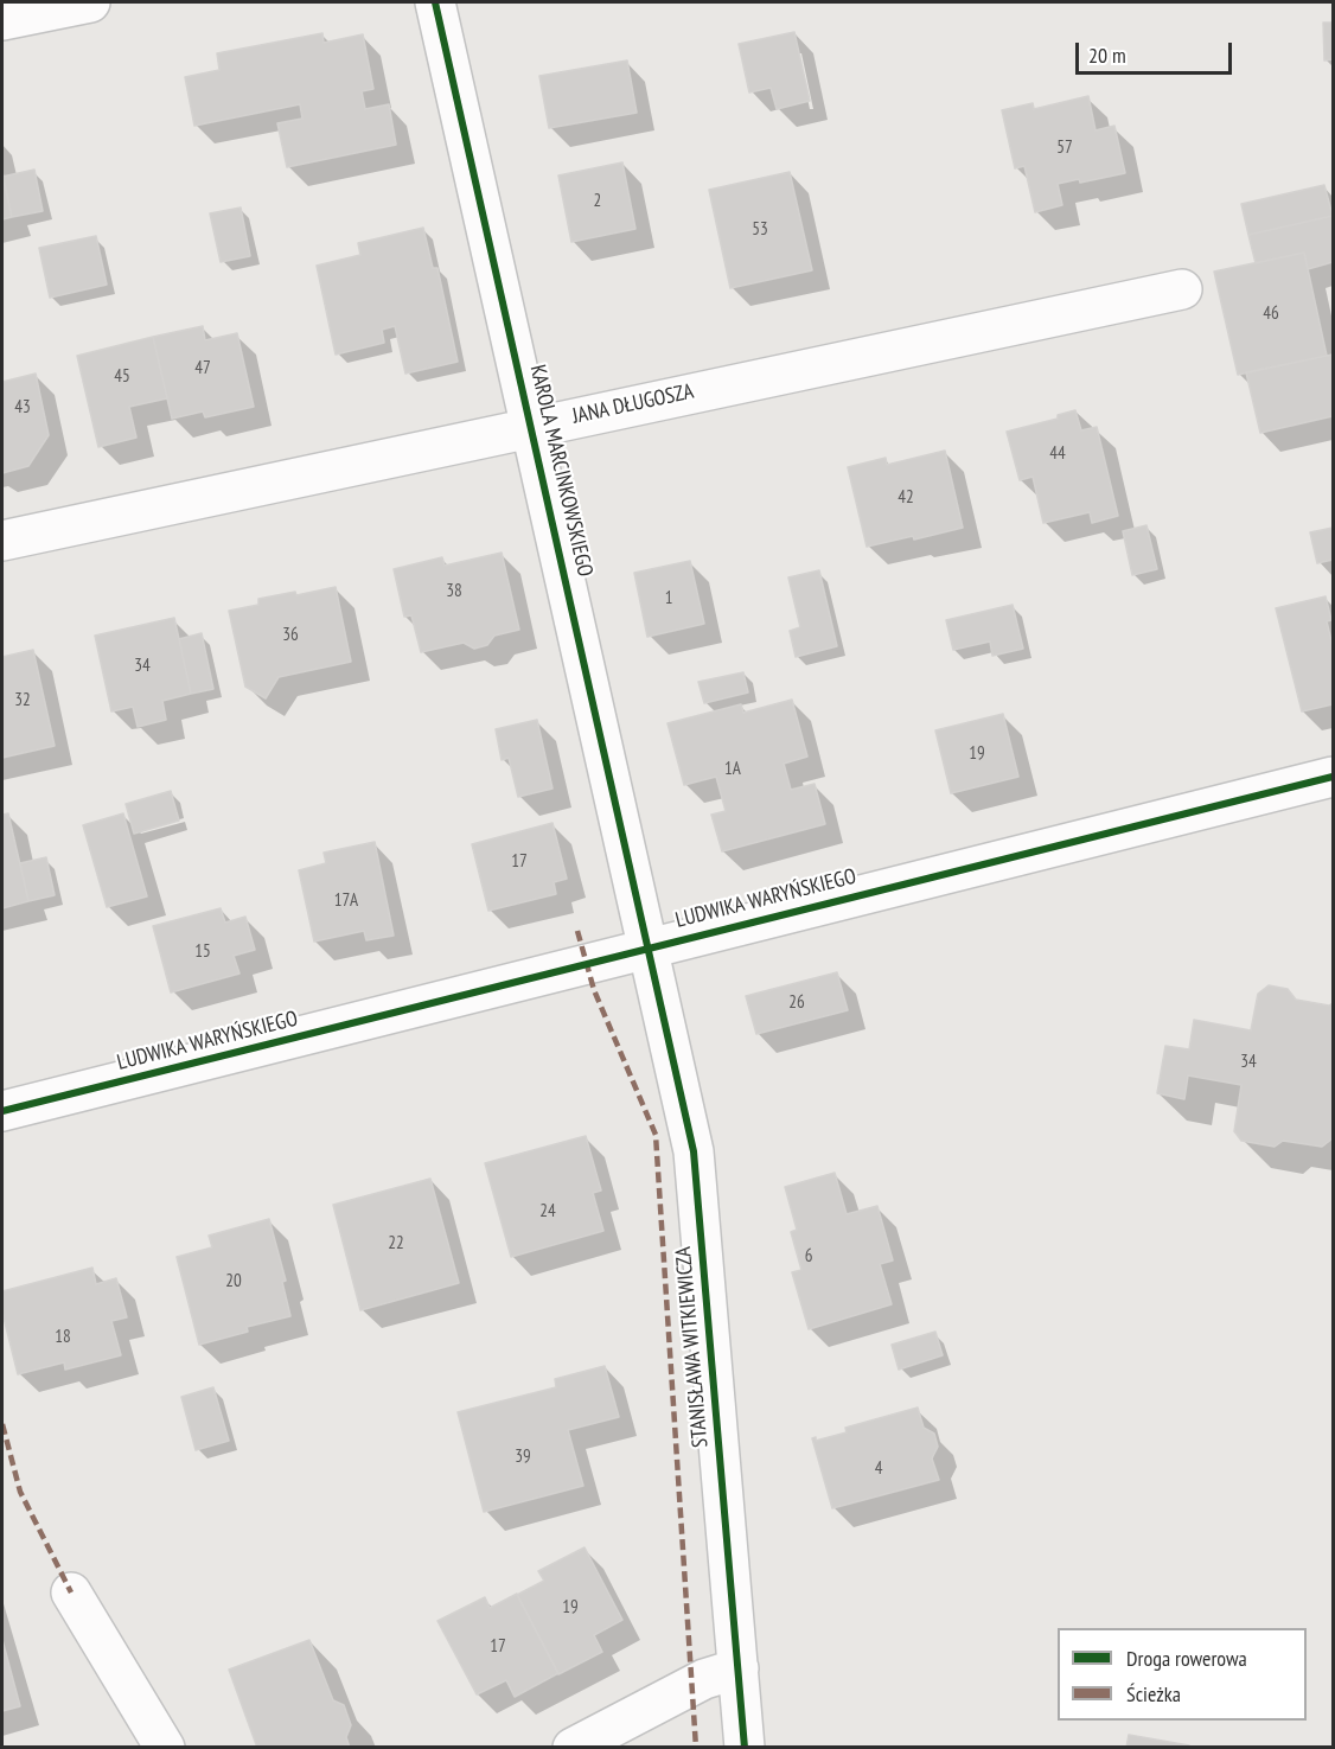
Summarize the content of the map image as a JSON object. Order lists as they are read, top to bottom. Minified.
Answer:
{"streets":{"street":["JANA DŁUGOSZA","KAROLA MARCINKOWSKIEGO","LUDWIKA WARYŃSKIEGO","STANISŁAWA WITKIEWICZA"]},"crossings":[["JANA DŁUGOSZA","KAROLA MARCINKOWSKIEGO"],["KAROLA MARCINKOWSKIEGO","LUDWIKA WARYŃSKIEGO"],["KAROLA MARCINKOWSKIEGO","STANISŁAWA WITKIEWICZA"],["LUDWIKA WARYŃSKIEGO","STANISŁAWA WITKIEWICZA"]],"house_numbers":["57","2","53","46","47","45","43","44","42","38","1","36","34","32","19","1A","17","17A","15","26","34","24","22","6","20","18","39","4","19","17"],"legend":["Droga rowerowa","Ścieżka"],"scale_bar":"20 m"}
